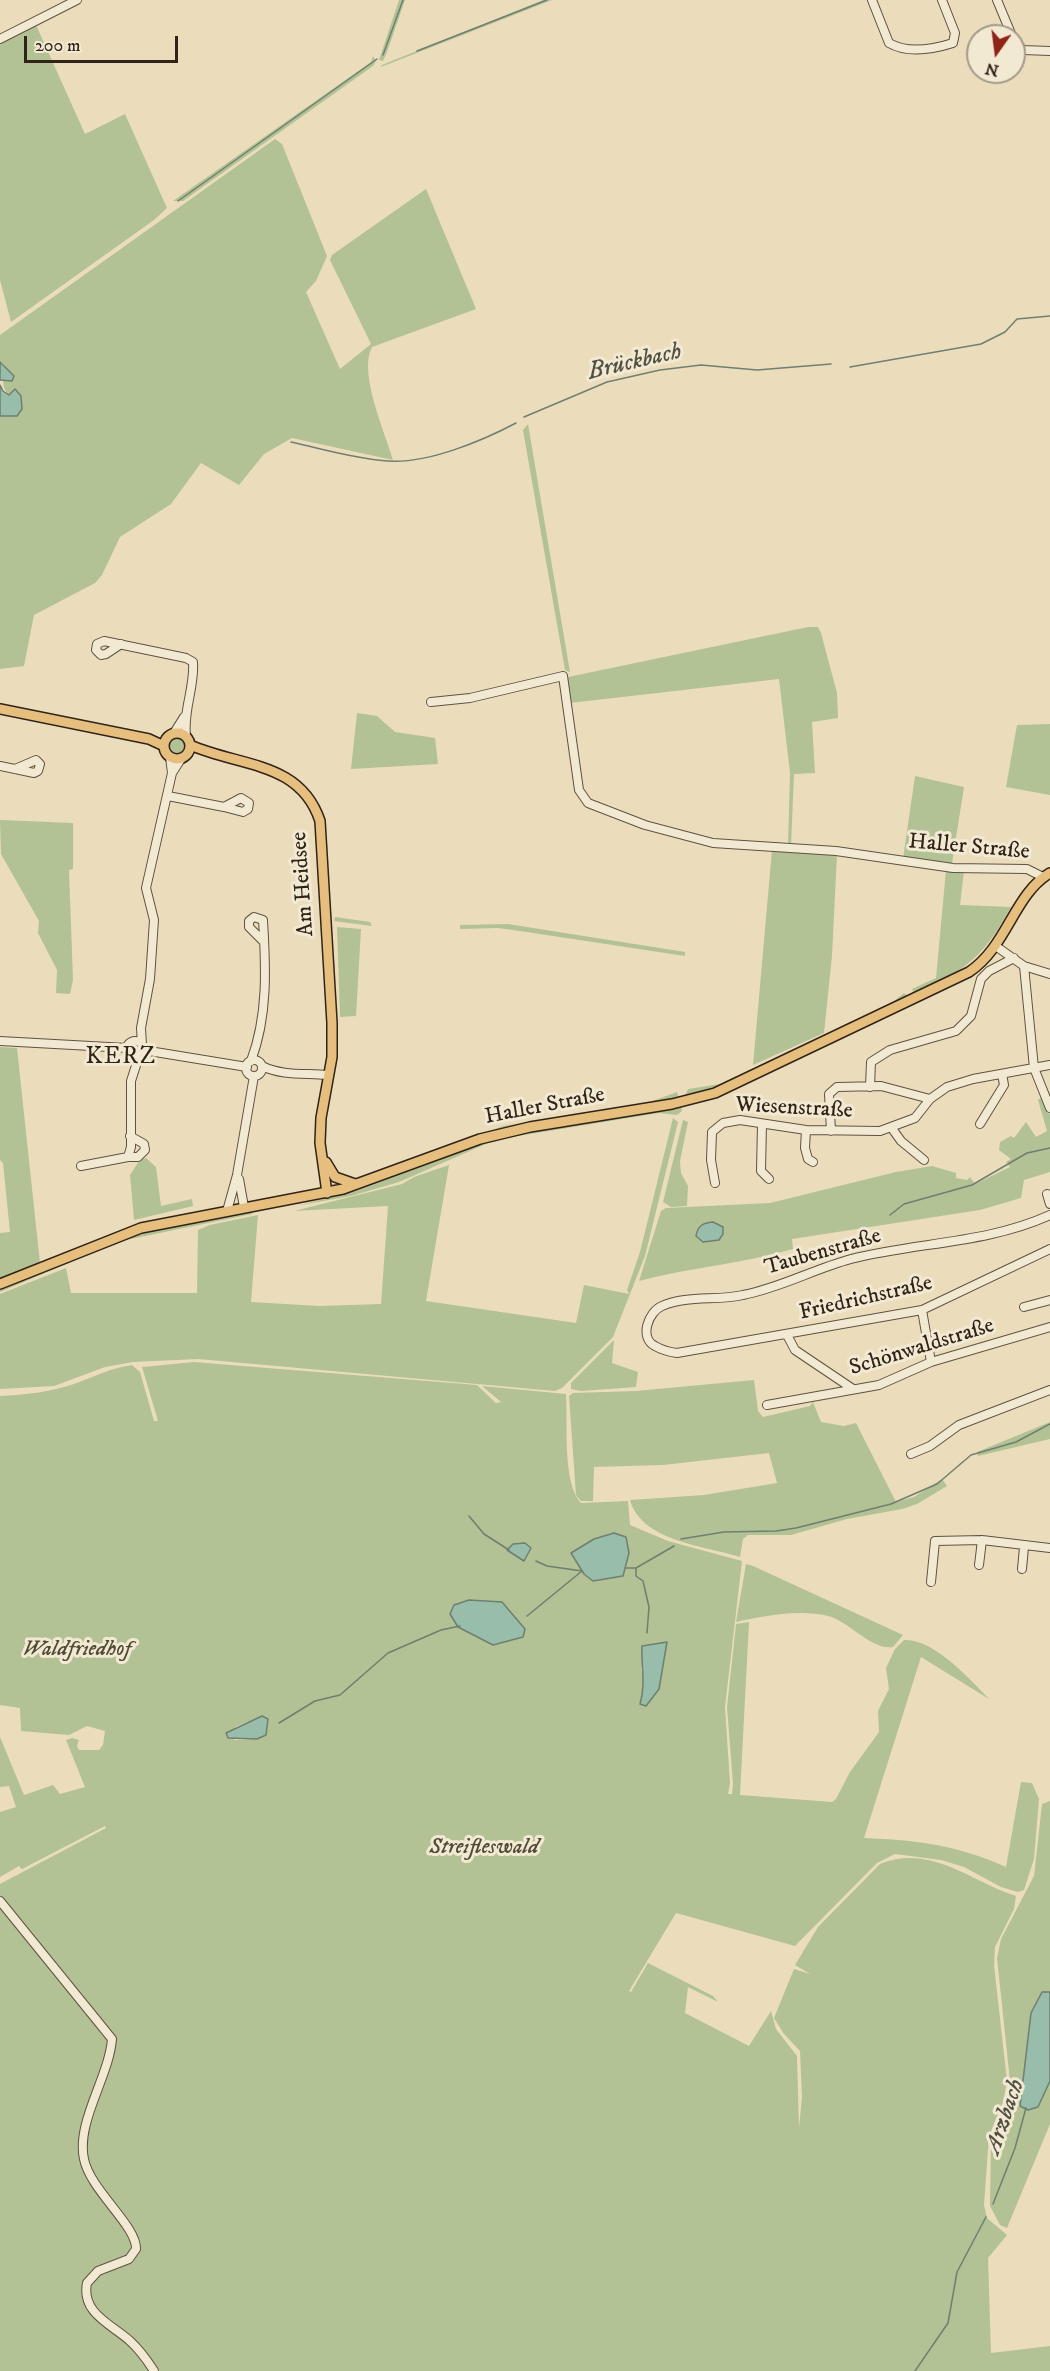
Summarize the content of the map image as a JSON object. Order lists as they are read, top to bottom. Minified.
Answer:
{"streets":{"main road":["Haller Straße","Am Heidsee"],"street":["Wiesenstraße","Taubenstraße","Friedrichstraße","Schönwaldstraße"]},"crossings":[["Taubenstraße","Friedrichstraße"],["Friedrichstraße","Schönwaldstraße"]],"districts":["KERZ"],"water":["Brückbach","Arzbach"],"parks":["Waldfriedhof","Streifleswald"],"scale_bar":"200 m","north":"bottom"}
